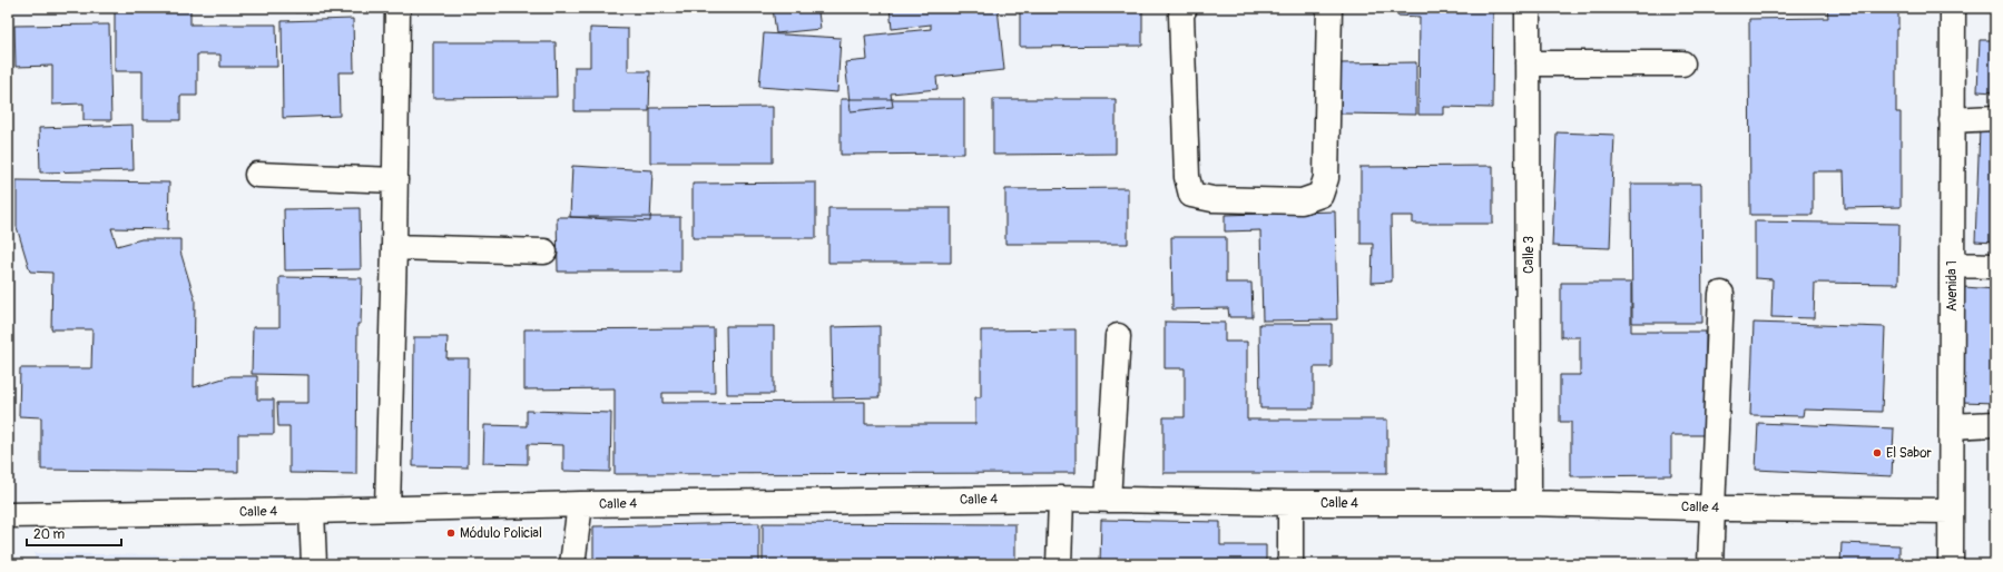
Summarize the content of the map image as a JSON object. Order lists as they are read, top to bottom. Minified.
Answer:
{"streets":{"street":["Calle 3","Avenida 1","Calle 4"]},"crossings":[["Calle 3","Calle 4"],["Avenida 1","Calle 4"]],"places":["El Sabor","Módulo Policial"],"scale_bar":"20 m"}
